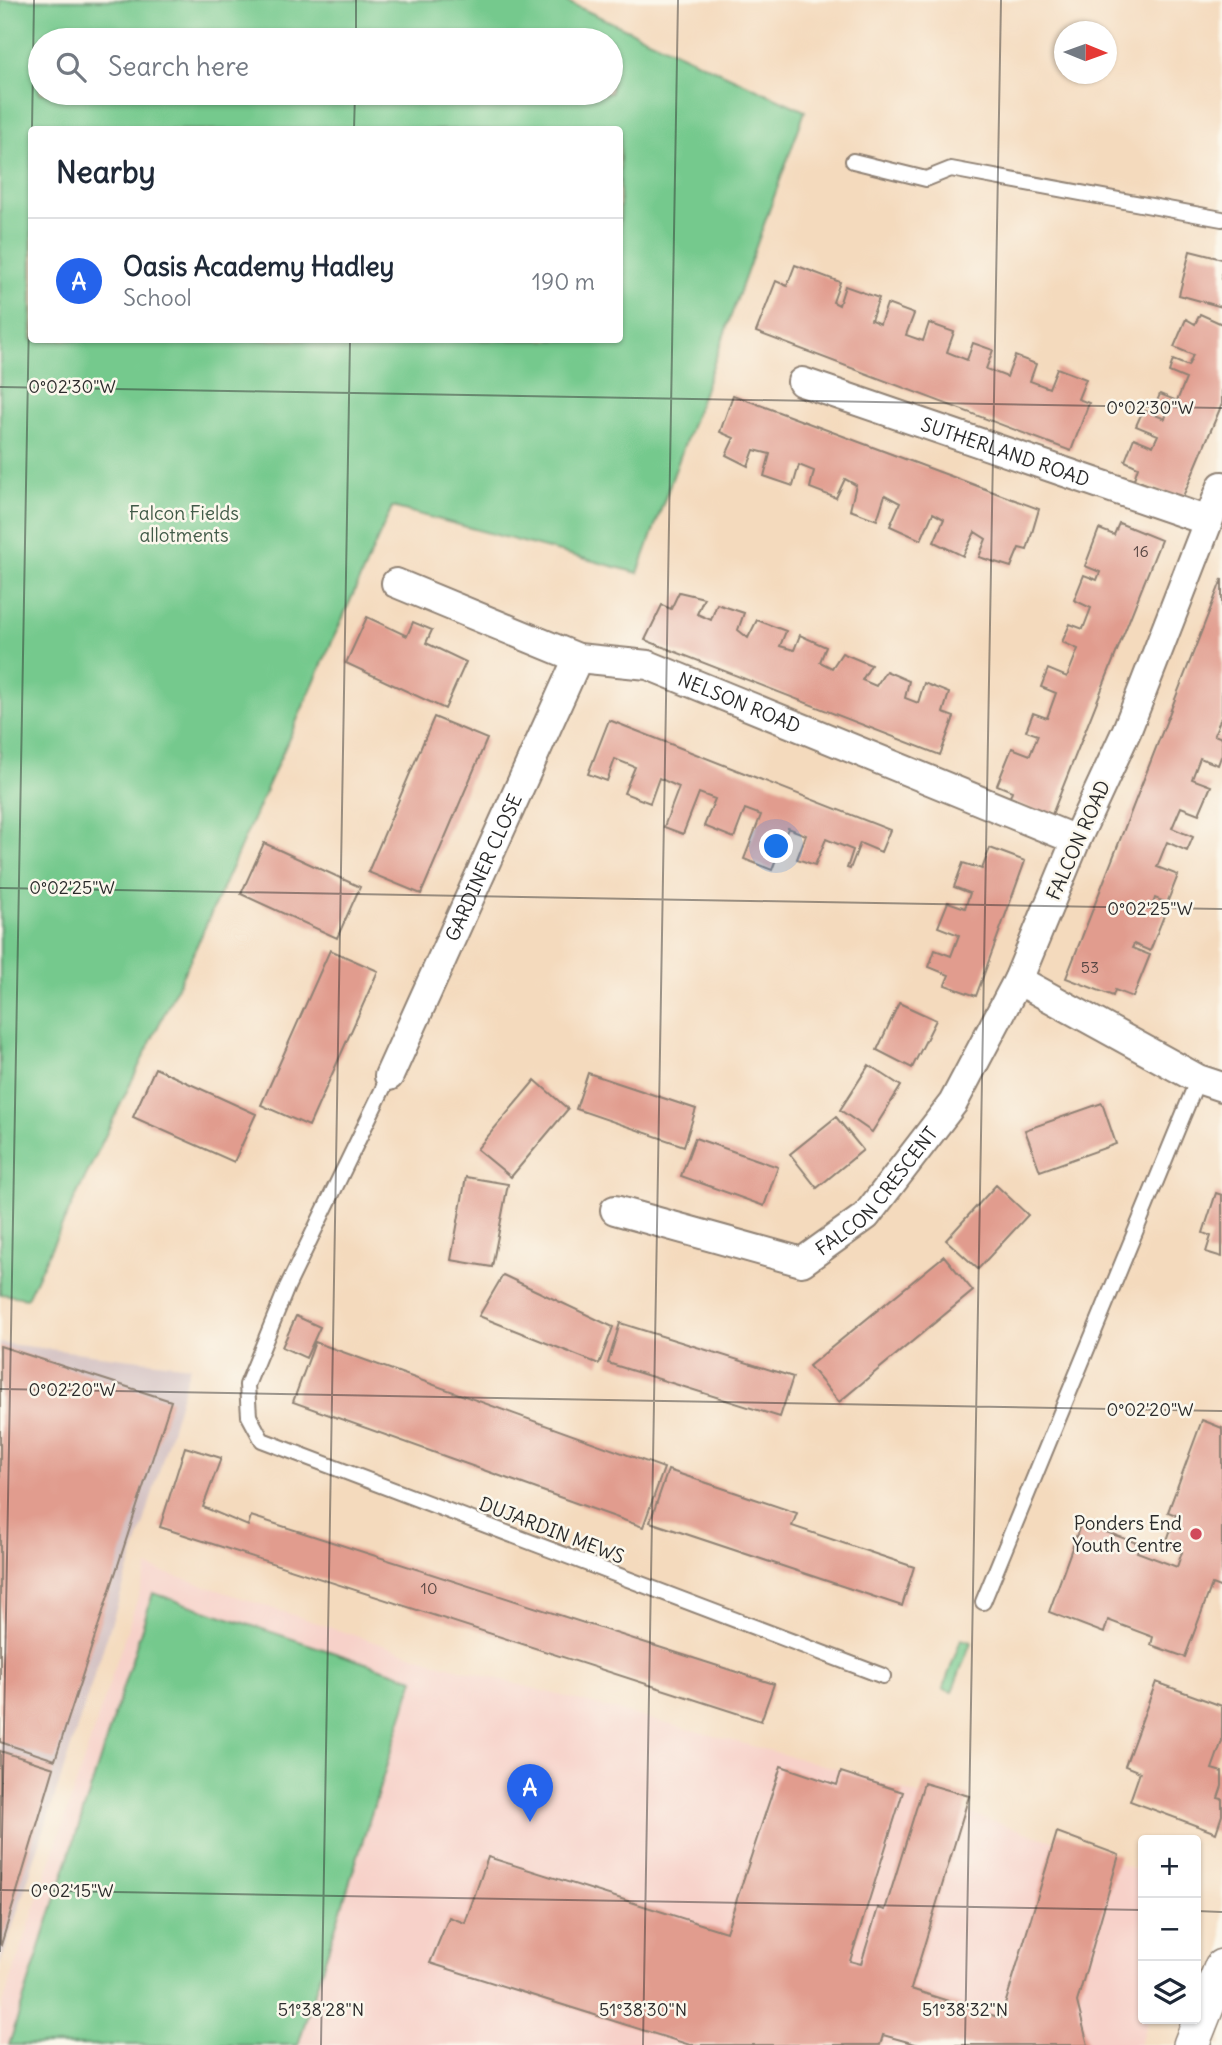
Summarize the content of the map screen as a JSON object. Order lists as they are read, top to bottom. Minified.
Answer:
{"streets":{"street":["SUTHERLAND ROAD","NELSON ROAD","FALCON ROAD","GARDINER CLOSE","FALCON CRESCENT"],"lane":["DUJARDIN MEWS"]},"crossings":[["SUTHERLAND ROAD","FALCON ROAD"],["NELSON ROAD","FALCON ROAD"],["NELSON ROAD","GARDINER CLOSE"],["FALCON ROAD","FALCON CRESCENT"],["GARDINER CLOSE","DUJARDIN MEWS"]],"parks":["Falcon Fields allotments"],"places":["Ponders End Youth Centre"],"house_numbers":["16","53","10"],"north":"right","page":{"search":"Search here","heading":"Nearby","list":[{"mark":"A","name":"Oasis Academy Hadley","note":"School","value":"190 m"}],"pins":"A","map_buttons":["+","−"]},"coordinates":["0°02'30\"W","0°02'25\"W","0°02'20\"W","0°02'15\"W","51°38'28\"N","51°38'30\"N","51°38'32\"N"]}
